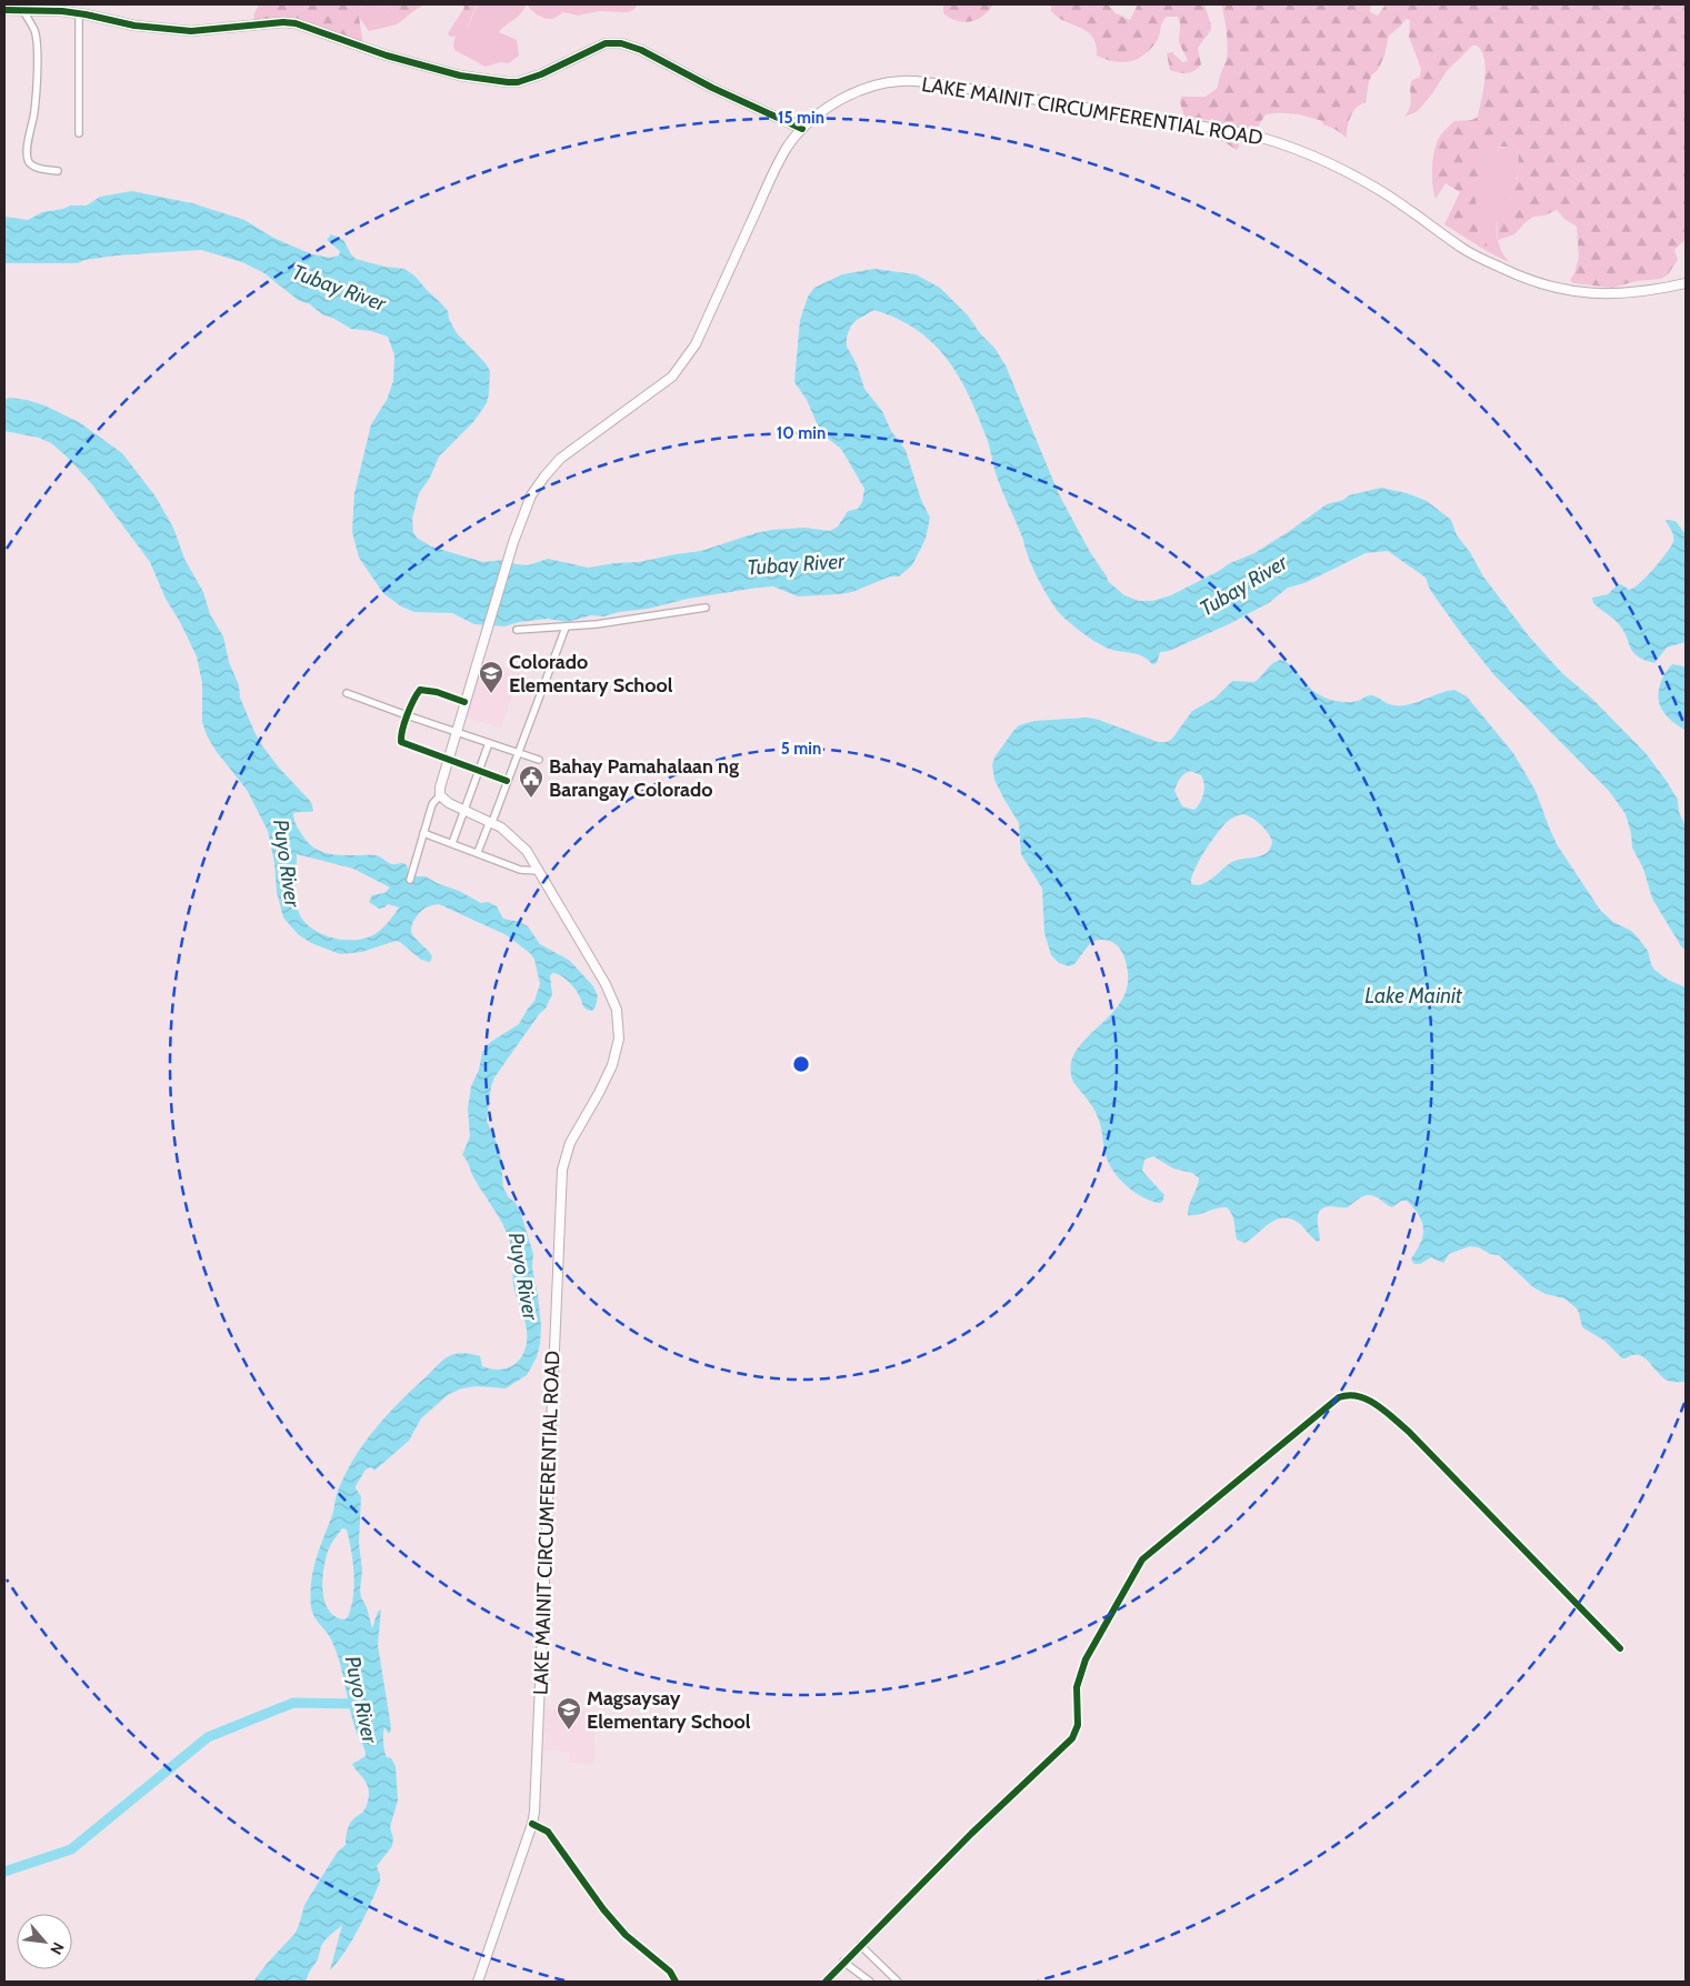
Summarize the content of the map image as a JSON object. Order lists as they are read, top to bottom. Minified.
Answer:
{"streets":{"main road":["LAKE MAINIT CIRCUMFERENTIAL ROAD"]},"water":["Tubay River","Puyo River","Lake Mainit"],"places":{"school or university":["Colorado Elementary School","Magsaysay Elementary School"],"public building":["Bahay Pamahalaan ng Barangay Colorado"]},"north":"bottom right","rings":["15 min","10 min","5 min"]}
